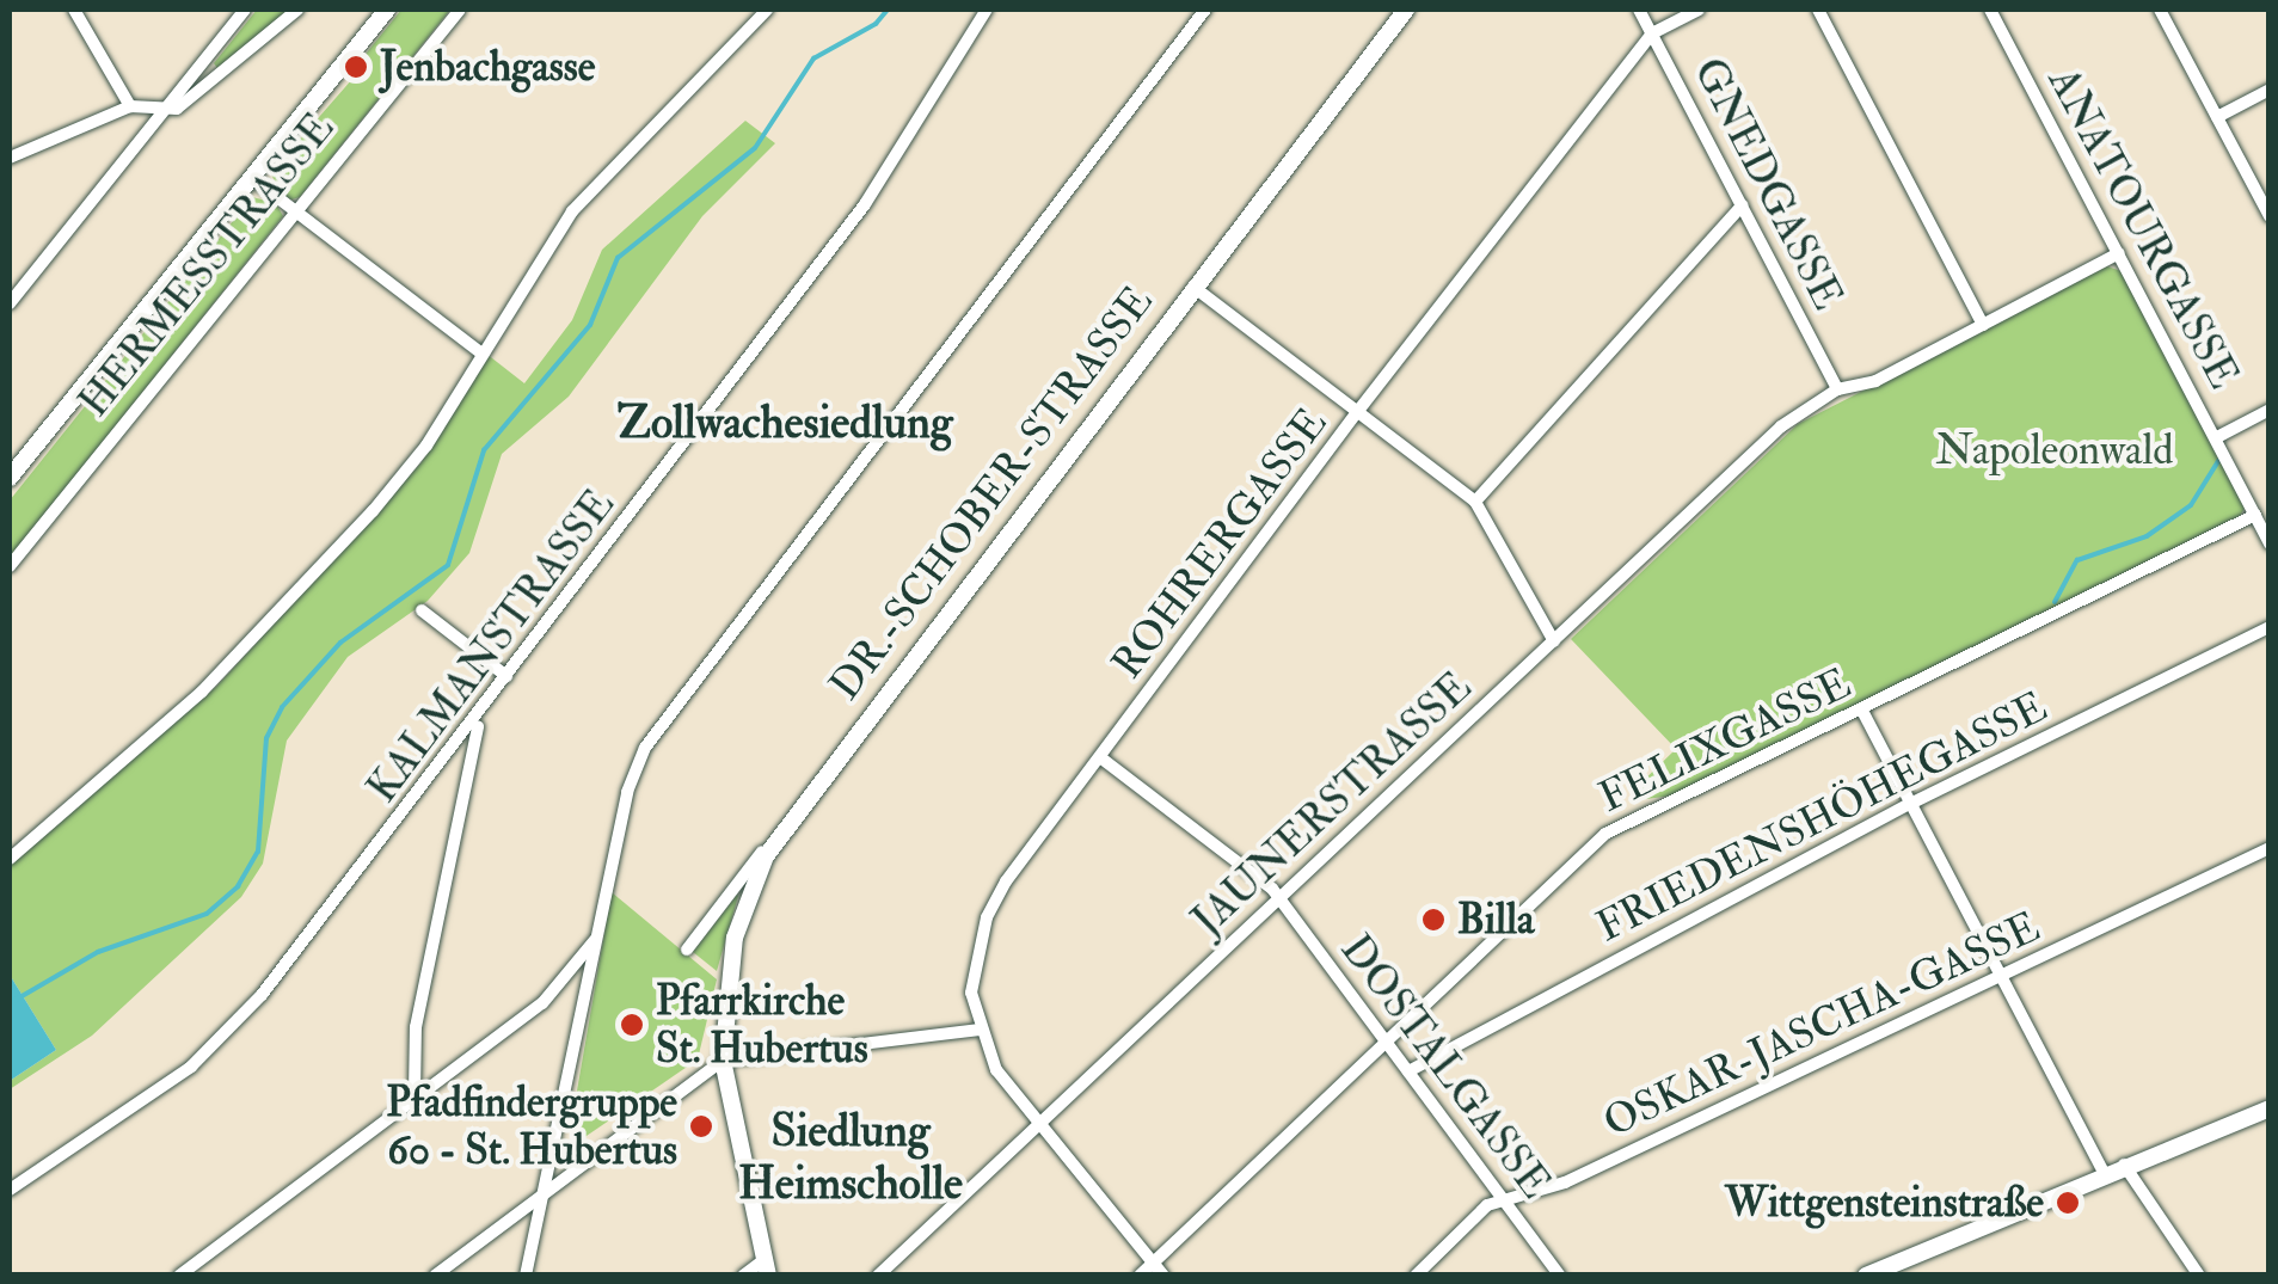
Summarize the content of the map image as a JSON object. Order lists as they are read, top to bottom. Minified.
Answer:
{"streets":{"street":["GNEDGASSE","ANATOURGASSE","HERMESSTRASSE","DR.-SCHOBER-STRASSE","ROHRERGASSE","KALMANSTRASSE","FELIXGASSE","JAUNERSTRASSE","FRIEDENSHÖHEGASSE","OSKAR-JASCHA-GASSE","DOSTALGASSE"]},"crossings":[["GNEDGASSE","ROHRERGASSE"],["GNEDGASSE","JAUNERSTRASSE"],["ANATOURGASSE","FELIXGASSE"],["ANATOURGASSE","JAUNERSTRASSE"],["ROHRERGASSE","FELIXGASSE"],["ROHRERGASSE","JAUNERSTRASSE"],["ROHRERGASSE","DOSTALGASSE"],["FELIXGASSE","DOSTALGASSE"],["JAUNERSTRASSE","DOSTALGASSE"],["FRIEDENSHÖHEGASSE","DOSTALGASSE"],["OSKAR-JASCHA-GASSE","DOSTALGASSE"]],"districts":["Zollwachesiedlung","Siedlung Heimscholle"],"parks":["Napoleonwald"],"places":["Jenbachgasse","Billa","Pfarrkirche St. Hubertus","Pfadfindergruppe 60 - St. Hubertus","Wittgensteinstraße"]}
